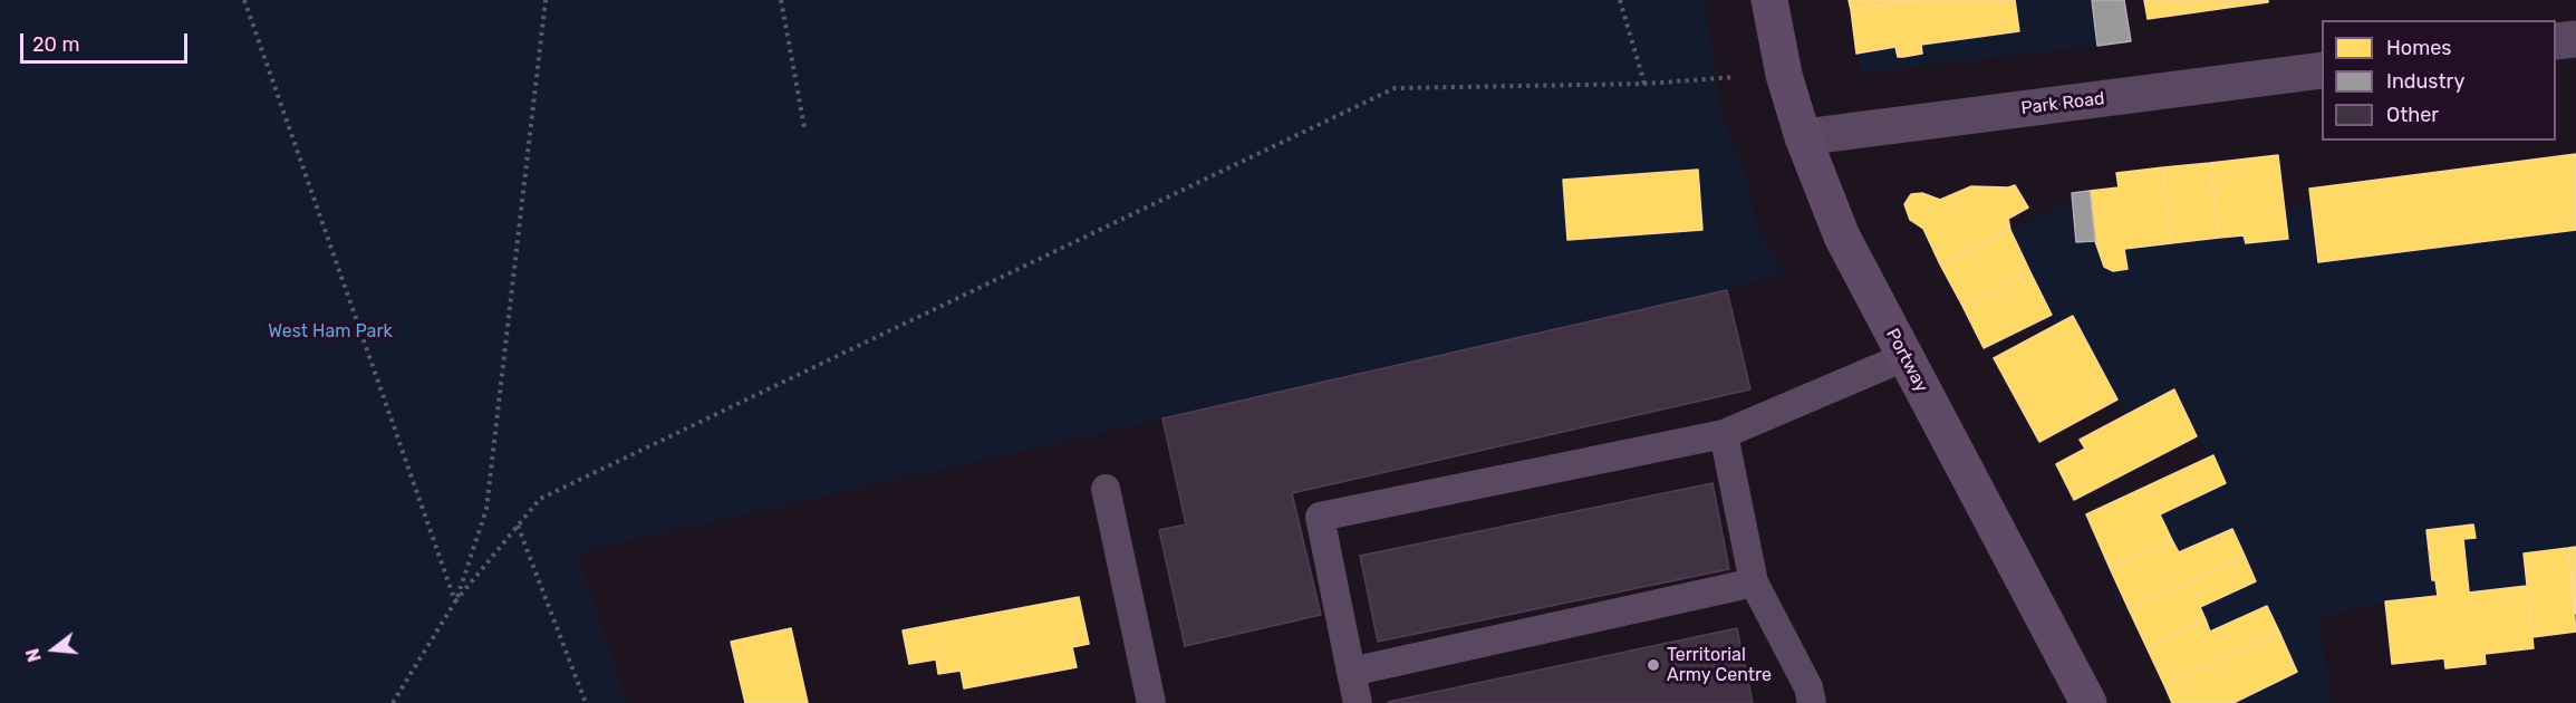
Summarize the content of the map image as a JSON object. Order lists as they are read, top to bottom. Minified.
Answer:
{"streets":{"main road":["Portway"],"street":["Park Road"]},"crossings":[["Park Road","Portway"]],"parks":["West Ham Park"],"places":["Territorial Army Centre"],"legend":["Homes","Industry","Other"],"scale_bar":"20 m","north":"left"}
